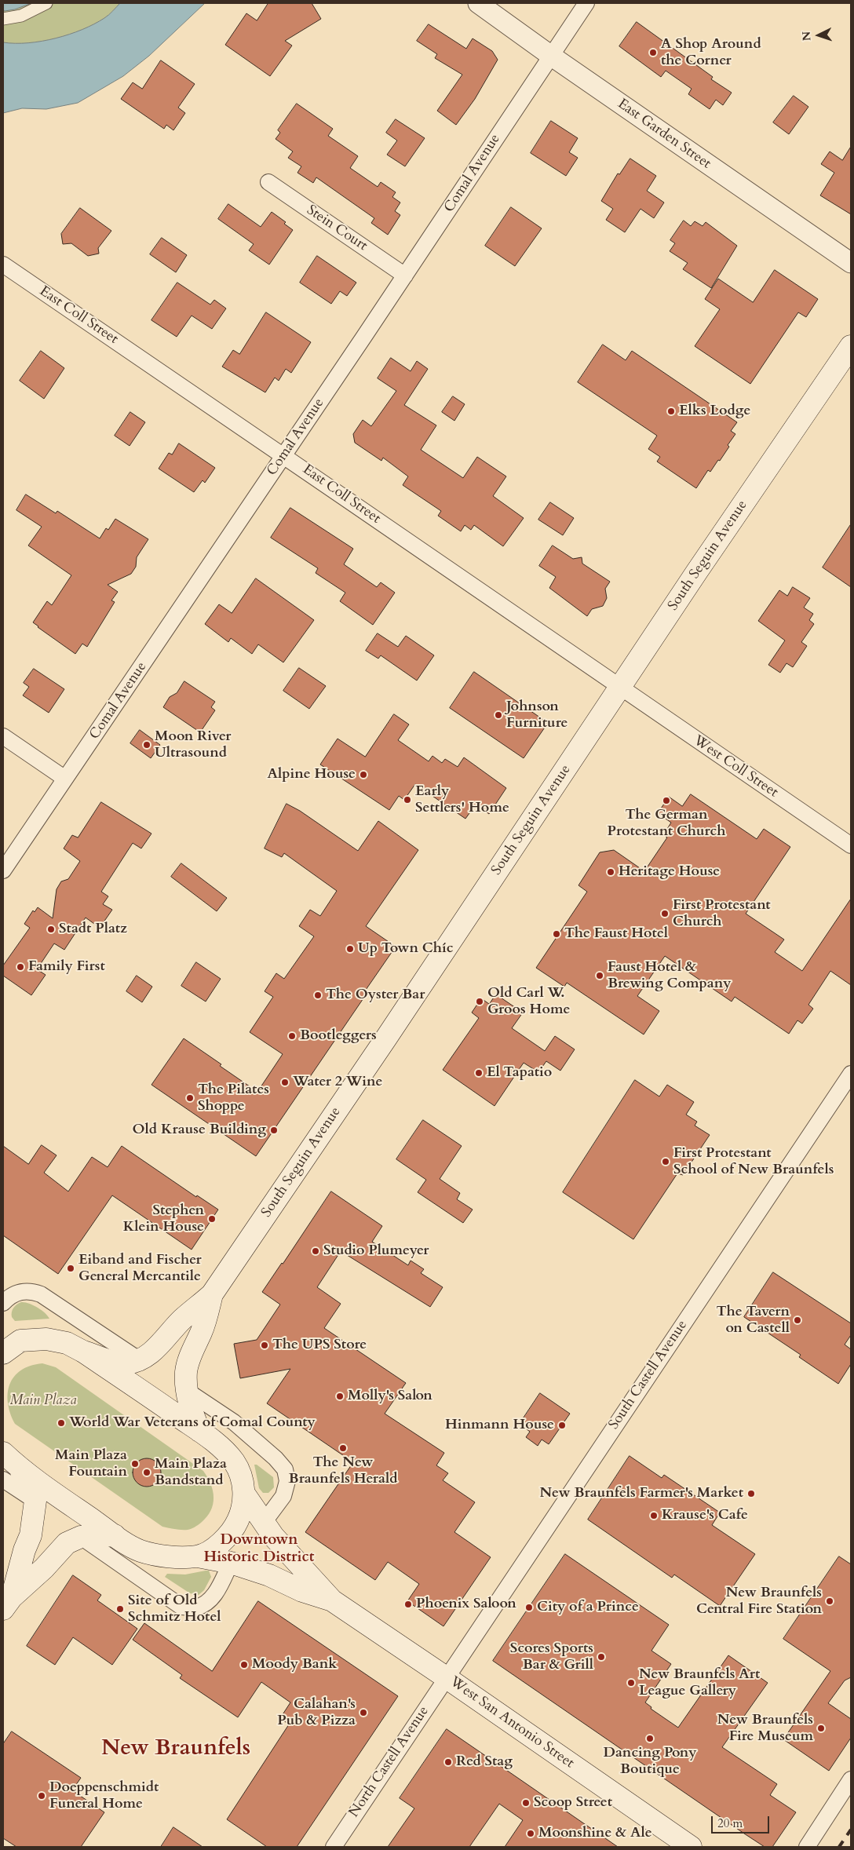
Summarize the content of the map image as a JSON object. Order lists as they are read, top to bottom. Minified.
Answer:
{"streets":{"main road":["South Seguin Avenue","West San Antonio Street"],"street":["East Garden Street","Comal Avenue","Stein Court","East Coll Street","West Coll Street","South Castell Avenue","North Castell Avenue"]},"crossings":[["East Garden Street","Comal Avenue"],["Comal Avenue","Stein Court"],["Comal Avenue","East Coll Street"],["East Coll Street","South Seguin Avenue"],["East Coll Street","West Coll Street"],["South Seguin Avenue","West Coll Street"],["South Castell Avenue","West San Antonio Street"],["South Castell Avenue","North Castell Avenue"],["West San Antonio Street","North Castell Avenue"]],"districts":["Downtown Historic District","New Braunfels"],"parks":["Main Plaza"],"places":["A Shop Around the Corner","Elks Lodge","Johnson Furniture","Moon River Ultrasound","Alpine House","Early Settlers' Home","The German Protestant Church","Heritage House","First Protestant Church","Stadt Platz","The Faust Hotel","Up Town Chíc","Family First","Faust Hotel & Brewing Company","The Oyster Bar","Old Carl W. Groos Home","Bootleggers","El Tapatio","Water 2 Wine","The Pilates Shoppe","Old Krause Building","First Protestant School of New Braunfels","Stephen Klein House","Studio Plumeyer","Eiband and Fischer General Mercantile","The Tavern on Castell","The UPS Store","Molly's Salon","World War Veterans of Comal County","Hinmann House","The New Braunfels Herald","Main Plaza Fountain","Main Plaza Bandstand","New Braunfels Farmer's Market","Krause's Cafe","New Braunfels Central Fire Station","Phoenix Saloon","City of a Prince","Site of Old Schmitz Hotel","Scores Sports Bar & Grill","Moody Bank","New Braunfels Art League Gallery","Calahan's Pub & Pizza","New Braunfels Fire Museum","Dancing Pony Boutique","Red Stag","Doeppenschmidt Funeral Home","Scoop Street","Moonshine & Ale"],"scale_bar":"20 m","north":"left"}
